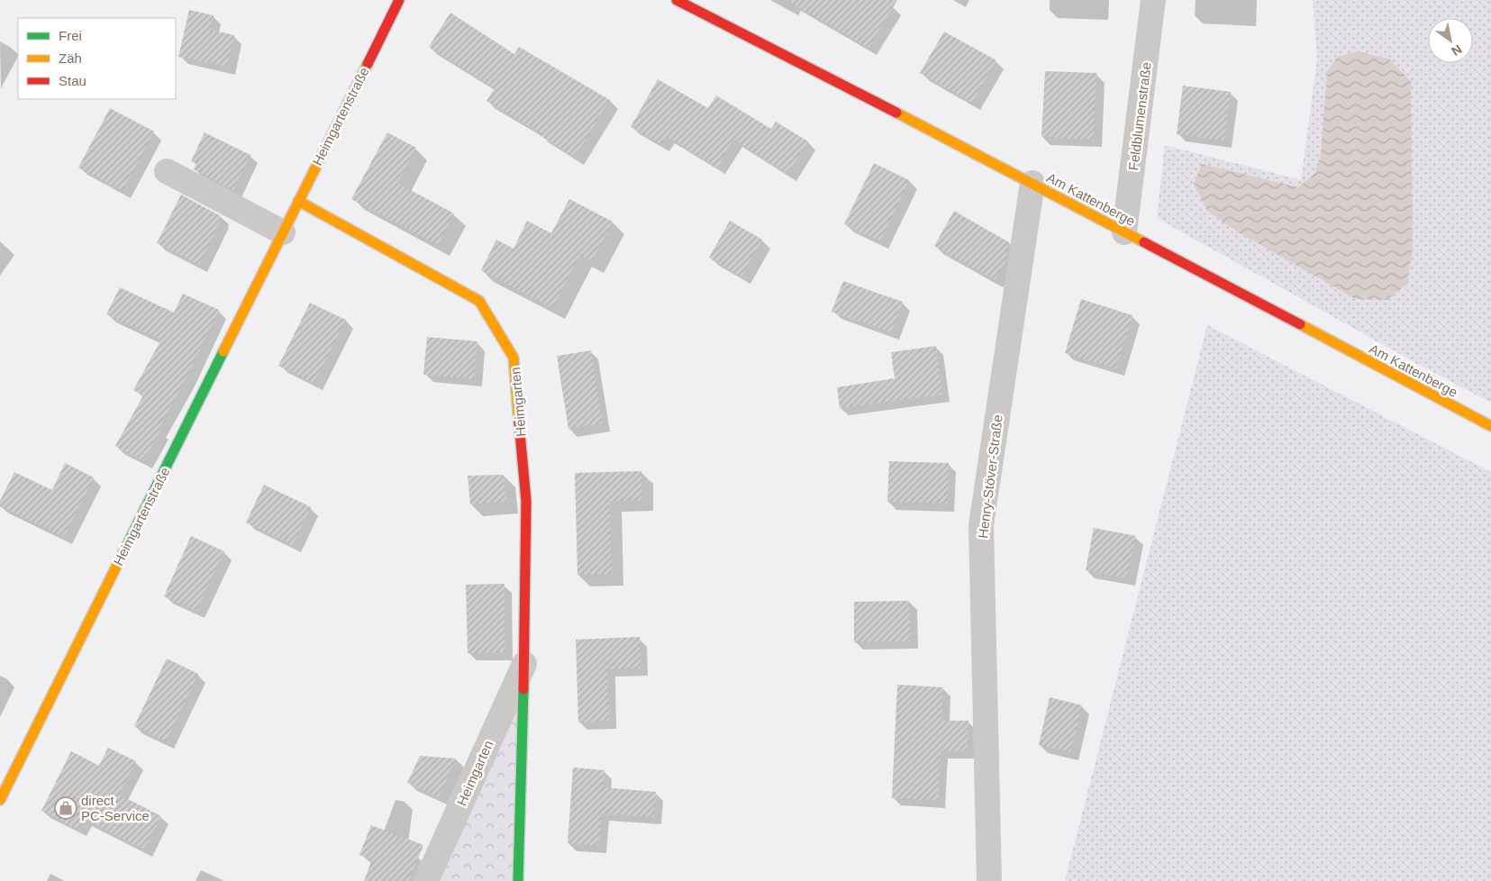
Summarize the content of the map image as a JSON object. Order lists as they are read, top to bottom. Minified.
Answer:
{"streets":{"street":["Heimgartenstraße","Feldblumenstraße","Am Kattenberge","Heimgarten","Henry-Stöver-Straße"]},"crossings":[["Heimgartenstraße","Heimgarten"],["Feldblumenstraße","Am Kattenberge"],["Am Kattenberge","Henry-Stöver-Straße"]],"places":{"shop":["direct PC-Service"]},"legend":["Frei","Zäh","Stau"],"north":"bottom right"}
